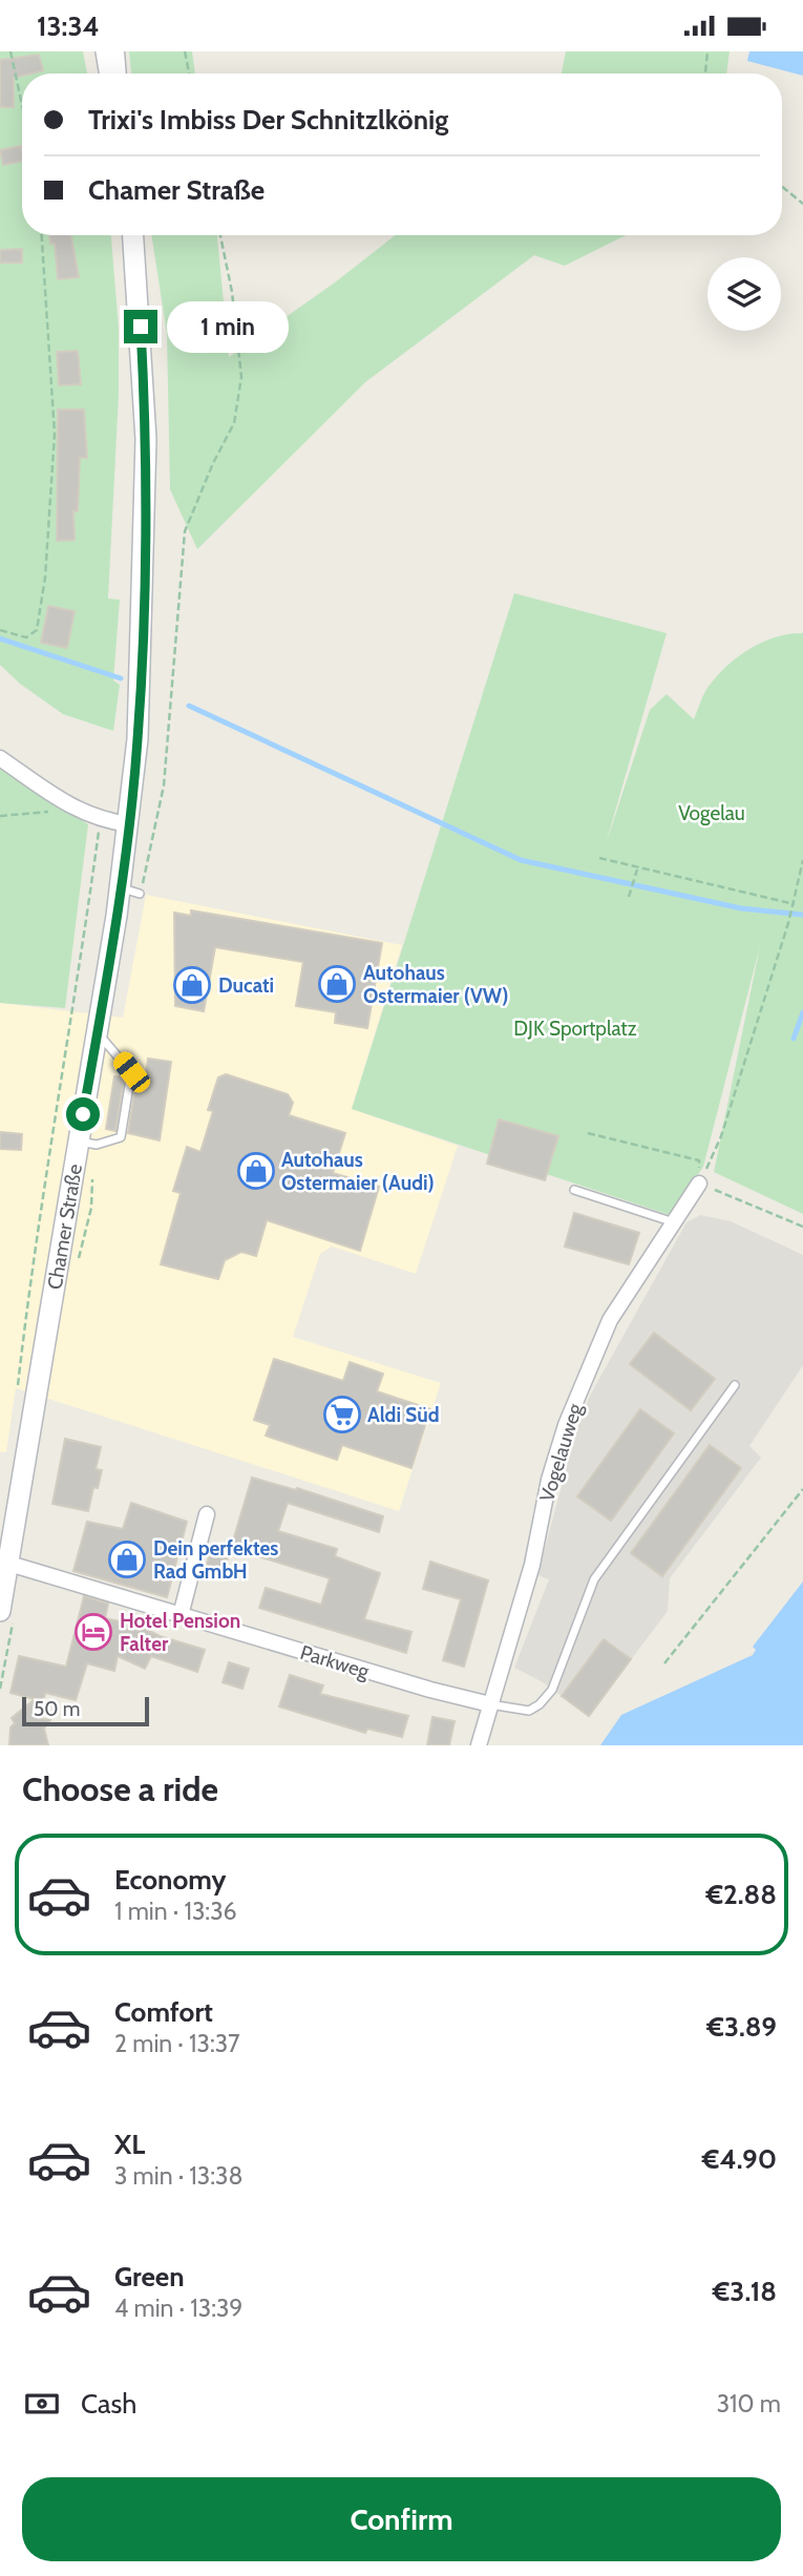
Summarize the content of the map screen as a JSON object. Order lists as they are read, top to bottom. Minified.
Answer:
{"streets":{"main road":["Chamer Straße"],"street":["Vogelauweg","Parkweg"]},"crossings":[["Chamer Straße","Parkweg"],["Vogelauweg","Parkweg"]],"parks":["Vogelau","DJK Sportplatz"],"places":{"shop":["Autohaus Ostermaier (VW)","Ducati","Autohaus Ostermaier (Audi)","Dein perfektes Rad GmbH"],"supermarket":["Aldi Süd"],"hotel":["Hotel Pension Falter"]},"scale_bar":"50 m","page":{"status":"13:34","banner":["Trixi's Imbiss Der Schnitzlkönig","Chamer Straße"],"bubble":"1 min","scale":"50 m","heading":"Choose a ride","list":[{"name":"Economy","note":"1 min · 13:36","value":"€2.88"},{"name":"Comfort","note":"2 min · 13:37","value":"€3.89"},{"name":"XL","note":"3 min · 13:38","value":"€4.90"},{"name":"Green","note":"4 min · 13:39","value":"€3.18"}],"pay":["Cash","310 m"],"buttons":"Confirm"}}
